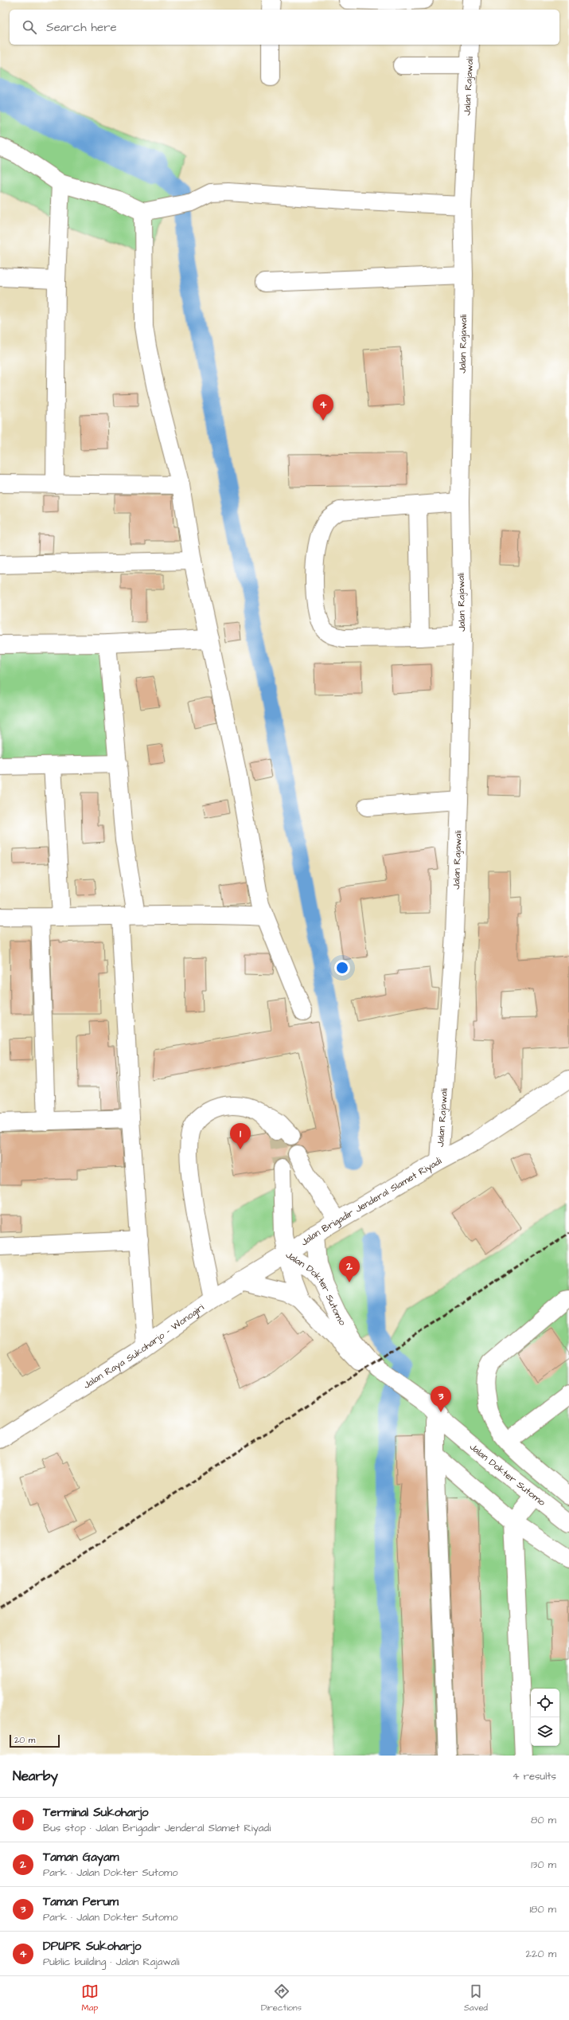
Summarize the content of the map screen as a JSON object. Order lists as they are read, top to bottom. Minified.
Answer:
{"streets":{"street":["Jalan Rajawali","Jalan Brigadir Jenderal Slamet Riyadi","Jalan Dokter Sutomo","Jalan Raya Sukoharjo - Wonogiri"]},"crossings":[["Jalan Rajawali","Jalan Brigadir Jenderal Slamet Riyadi"],["Jalan Brigadir Jenderal Slamet Riyadi","Jalan Dokter Sutomo"],["Jalan Brigadir Jenderal Slamet Riyadi","Jalan Raya Sukoharjo - Wonogiri"],["Jalan Dokter Sutomo","Jalan Raya Sukoharjo - Wonogiri"]],"scale_bar":"20 m","page":{"search":"Search here","pins":["4","1","2","3"],"scale":"20 m","heading":["Nearby","4 results"],"list":[{"mark":"1","name":"Terminal Sukoharjo","note":"Bus stop · Jalan Brigadir Jenderal Slamet Riyadi","value":"80 m"},{"mark":"2","name":"Taman Gayam","note":"Park · Jalan Dokter Sutomo","value":"130 m"},{"mark":"3","name":"Taman Perum","note":"Park · Jalan Dokter Sutomo","value":"180 m"},{"mark":"4","name":"DPUPR Sukoharjo","note":"Public building · Jalan Rajawali","value":"220 m"}],"nav":["Map","Directions","Saved"]}}
